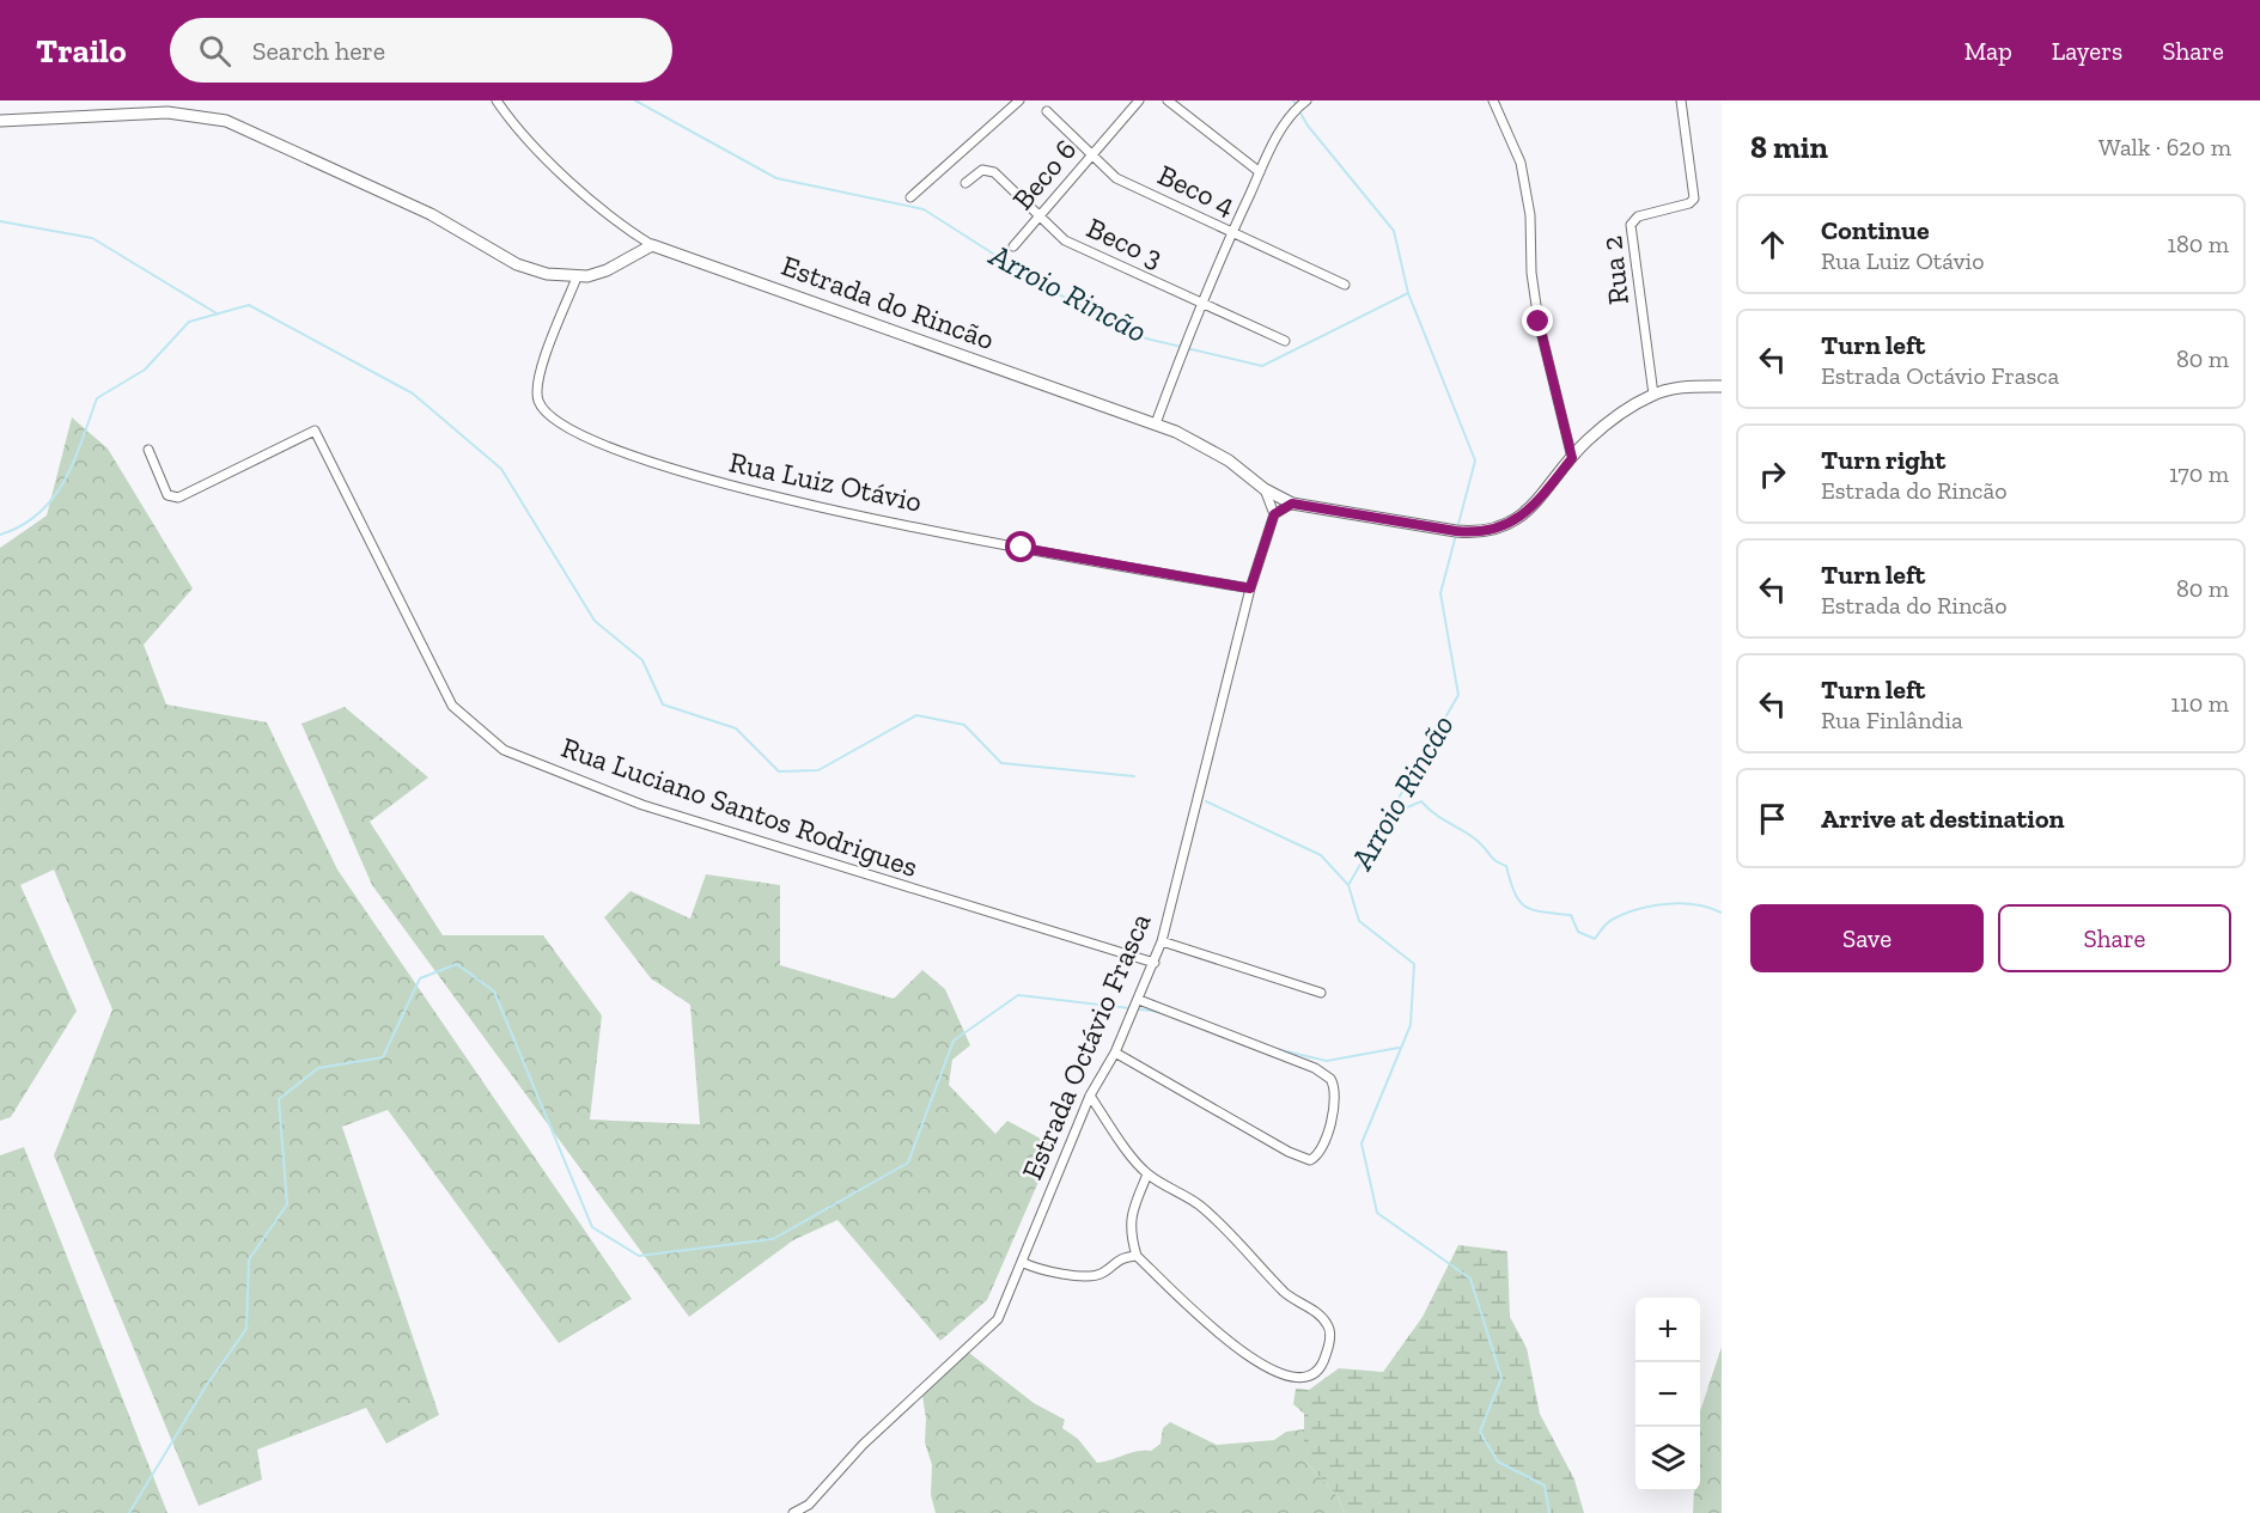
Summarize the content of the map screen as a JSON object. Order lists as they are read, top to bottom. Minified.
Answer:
{"streets":{"street":["Beco 6","Beco 4","Beco 3","Rua 2","Estrada do Rincão","Rua Luiz Otávio","Rua Luciano Santos Rodrigues","Estrada Octávio Frasca"]},"crossings":[["Beco 6","Beco 4"],["Beco 6","Beco 3"],["Rua 2","Estrada do Rincão"],["Rua Luiz Otávio","Estrada Octávio Frasca"],["Rua Luciano Santos Rodrigues","Estrada Octávio Frasca"]],"water":["Arroio Rincão"],"page":{"header":"Trailo","search":"Search here","nav":["Map","Layers","Share"],"heading":["8 min","Walk · 620 m"],"list":[["Continue","Rua Luiz Otávio","180 m"],["Turn left","Estrada Octávio Frasca","80 m"],["Turn right","Estrada do Rincão","170 m"],["Turn left","Estrada do Rincão","80 m"],["Turn left","Rua Finlândia","110 m"],"Arrive at destination"],"buttons":["Save","Share"],"map_buttons":["+","−"]}}
